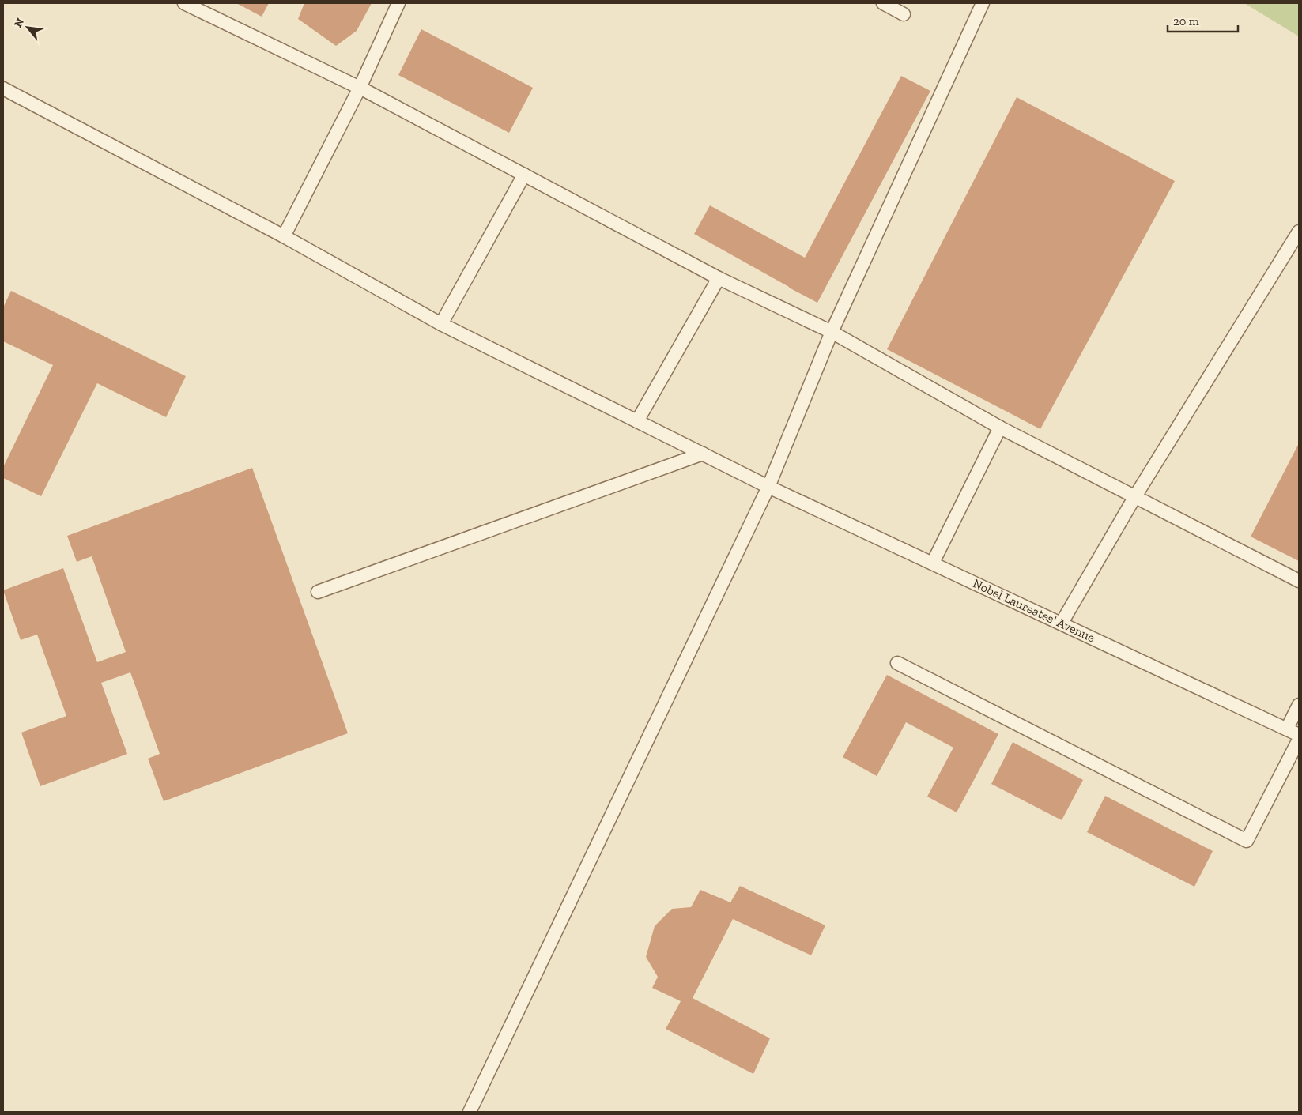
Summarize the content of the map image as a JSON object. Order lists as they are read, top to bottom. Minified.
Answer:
{"streets":{"lane":["Nobel Laureates' Avenue"]},"scale_bar":"20 m","north":"top left"}
